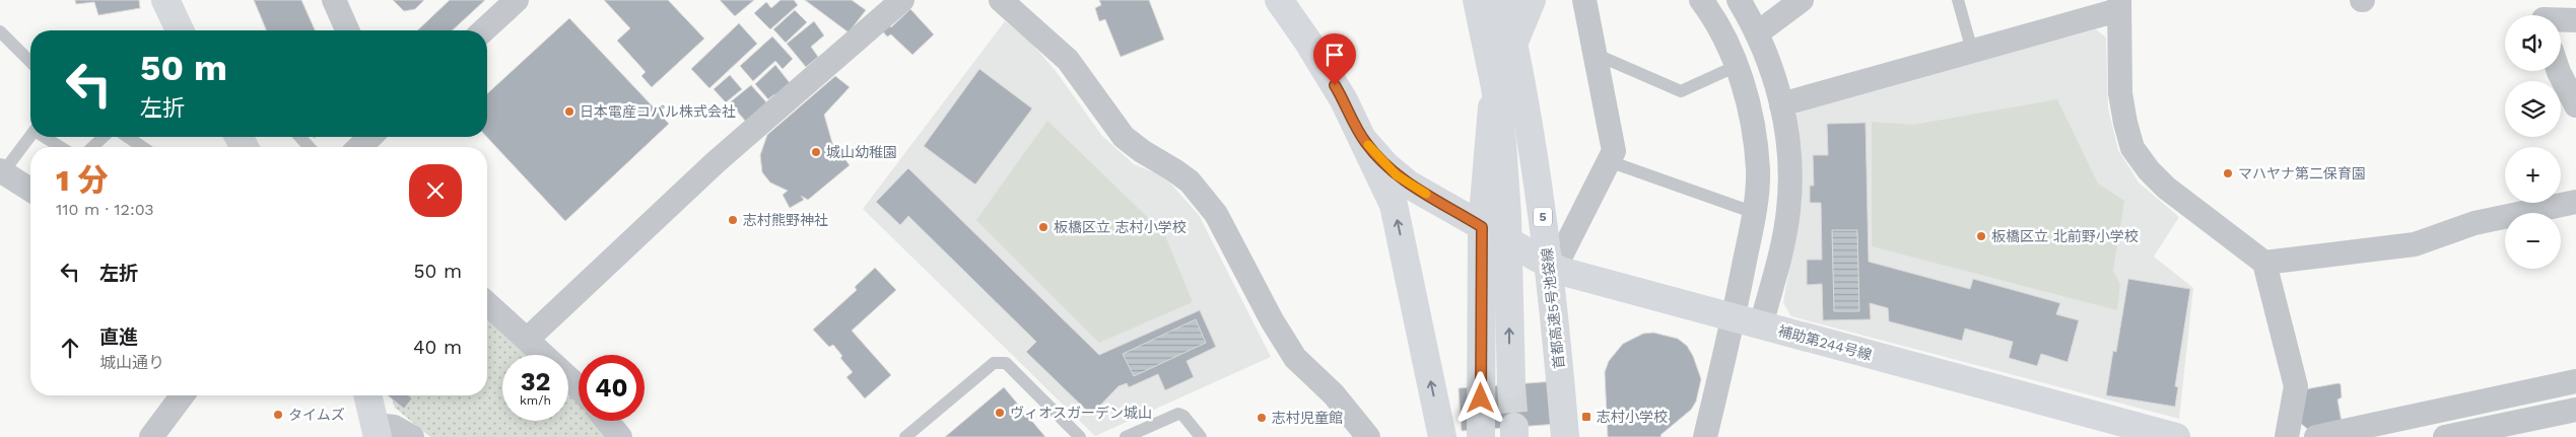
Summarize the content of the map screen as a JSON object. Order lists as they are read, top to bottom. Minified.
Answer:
{"streets":{"main road":["5","首都高速5号池袋線","補助第244号線"]},"places":{"other":["日本電産コパル株式会社","城山幼稚園","マハヤナ第二保育園","志村熊野神社","板橋区立 志村小学校","板橋区立 北前野小学校","ヴィオスガーデン城山","タイムズ","志村児童館"],"transit":["志村小学校"]},"page":{"map_buttons":["+","−"],"turn":["50 m","左折"],"heading":["1 分","110 m · 12:03"],"list":[{"name":"左折","value":"50 m"},{"name":"直進","note":"城山通り","value":"40 m"}],"speed":"32 km/h","limit":"40"}}
